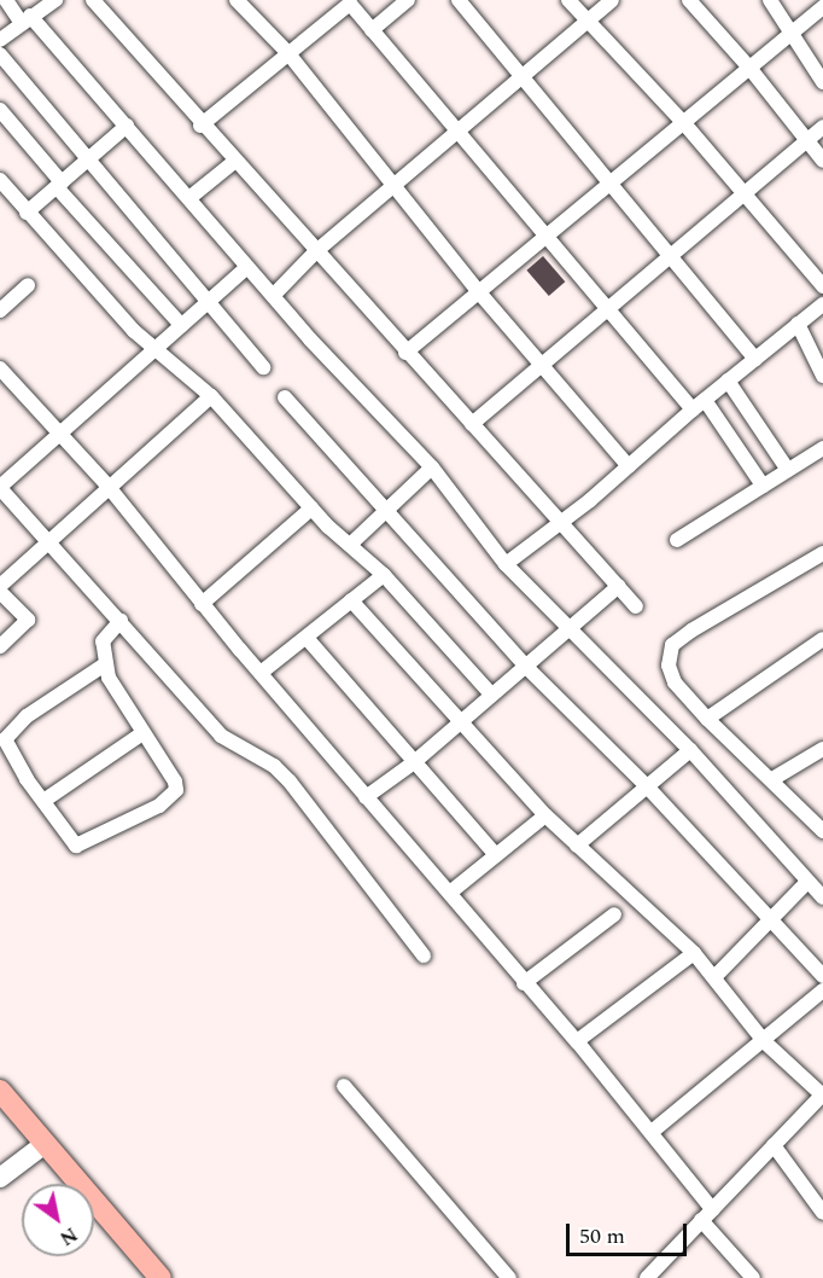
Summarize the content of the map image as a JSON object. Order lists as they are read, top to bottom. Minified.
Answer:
{"scale_bar":"50 m","north":"bottom right"}
